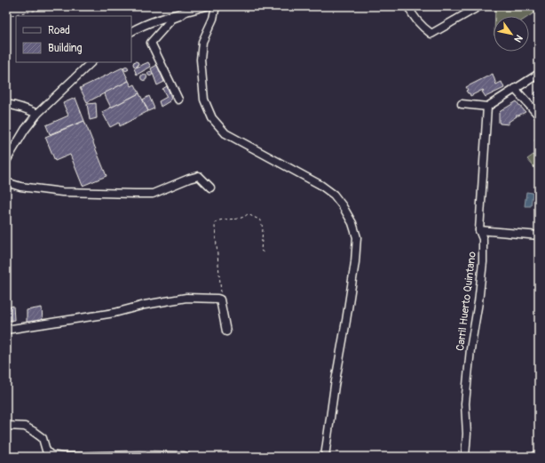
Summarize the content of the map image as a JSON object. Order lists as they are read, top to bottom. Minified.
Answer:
{"streets":{"street":["Carril Huerto Quintano"]},"legend":["Road","Building"],"north":"bottom right"}
